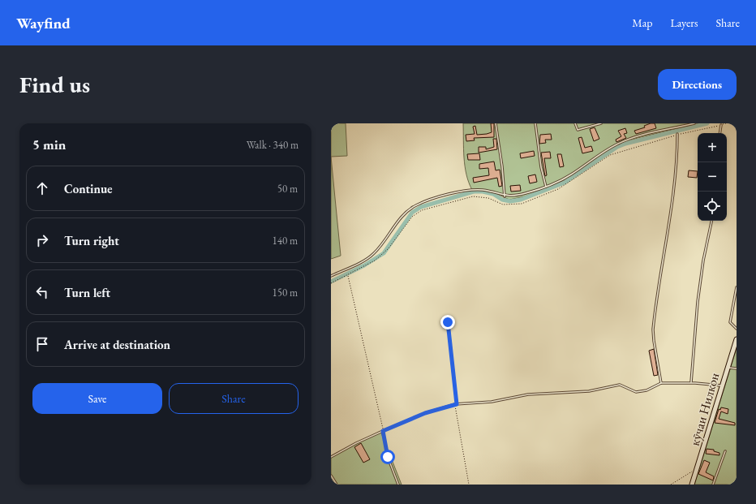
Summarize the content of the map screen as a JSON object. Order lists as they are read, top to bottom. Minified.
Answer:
{"streets":{"street":["кӯчаи Нилкон"]},"page":{"header":"Wayfind","nav":["Map","Layers","Share"],"buttons":["Directions",["Save","Share"]],"title":"Find us","heading":["5 min","Walk · 340 m"],"map_buttons":["+","−"],"list":[["Continue","50 m"],["Turn right","140 m"],["Turn left","150 m"],"Arrive at destination"]}}
